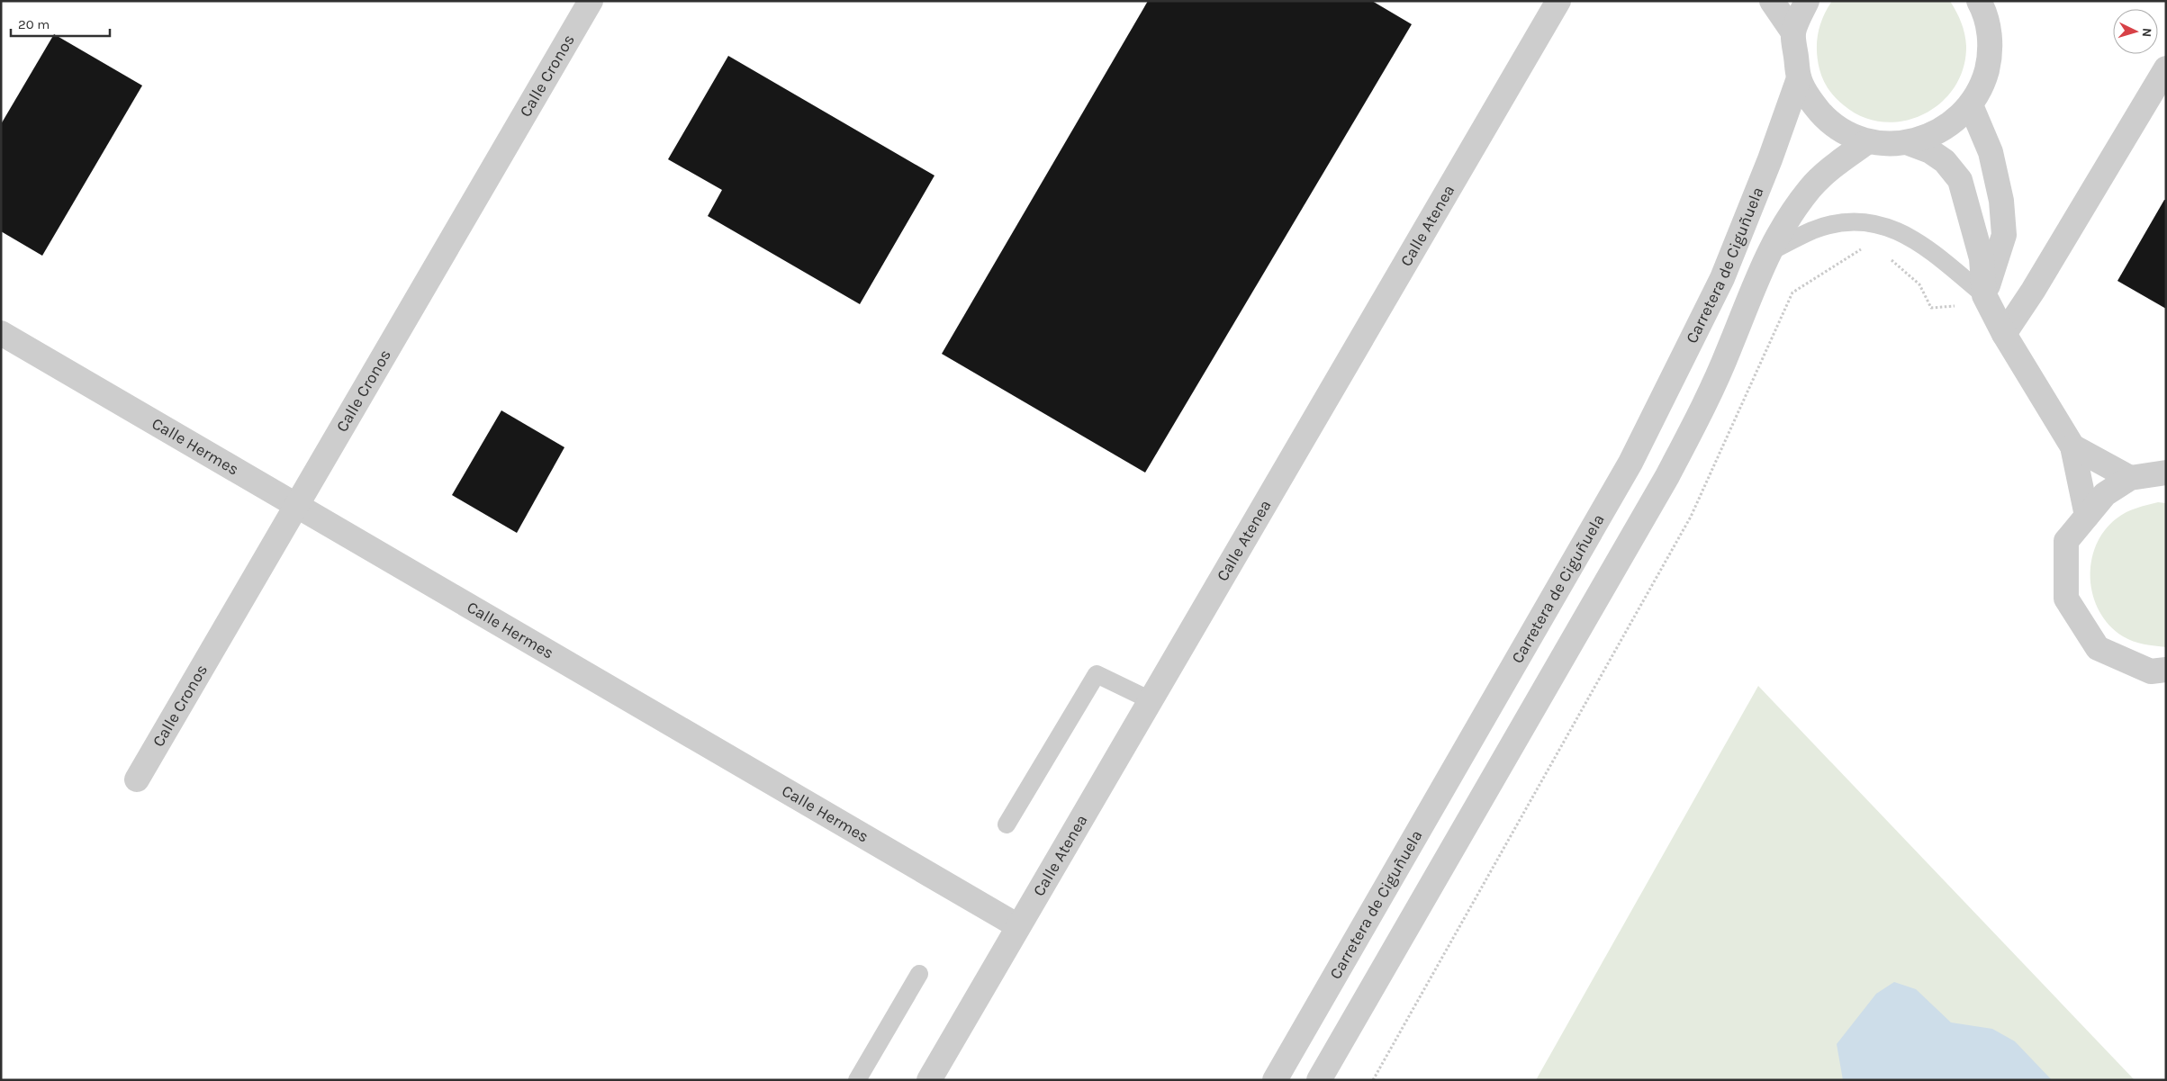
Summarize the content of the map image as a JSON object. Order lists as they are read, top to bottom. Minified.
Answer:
{"streets":{"street":["Calle Cronos","Calle Atenea","Carretera de Ciguñuela","Calle Hermes"]},"crossings":[["Calle Cronos","Calle Hermes"],["Calle Atenea","Calle Hermes"]],"scale_bar":"20 m","north":"right"}
